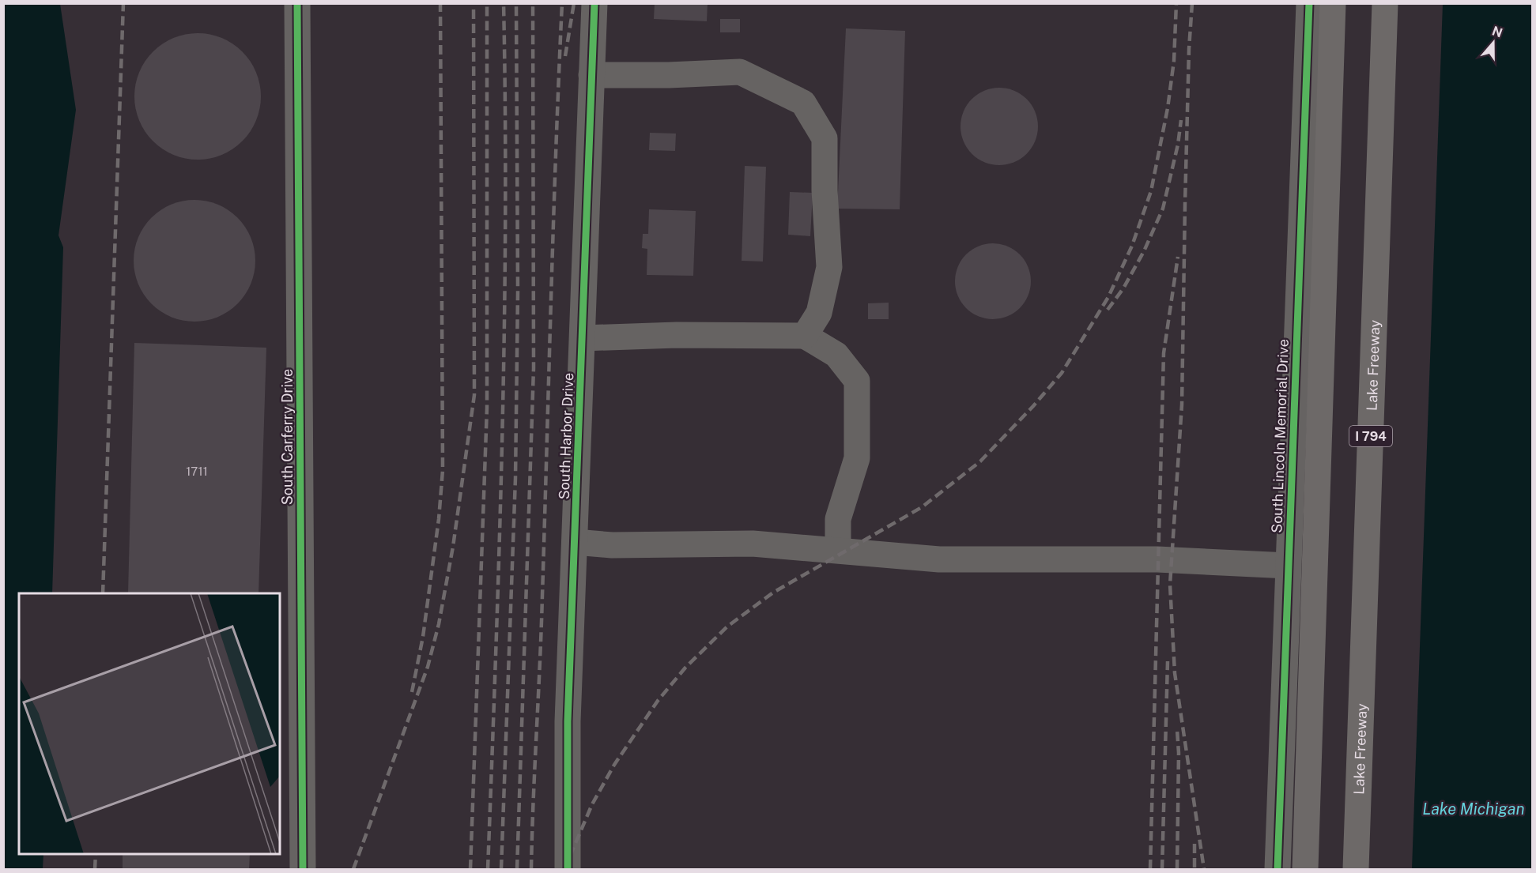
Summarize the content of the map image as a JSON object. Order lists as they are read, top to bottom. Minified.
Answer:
{"streets":{"highway":["Lake Freeway","I 794"],"street":["South Harbor Drive","South Lincoln Memorial Drive","South Carferry Drive"]},"water":["Lake Michigan"],"house_numbers":["1711"],"north":"top"}
